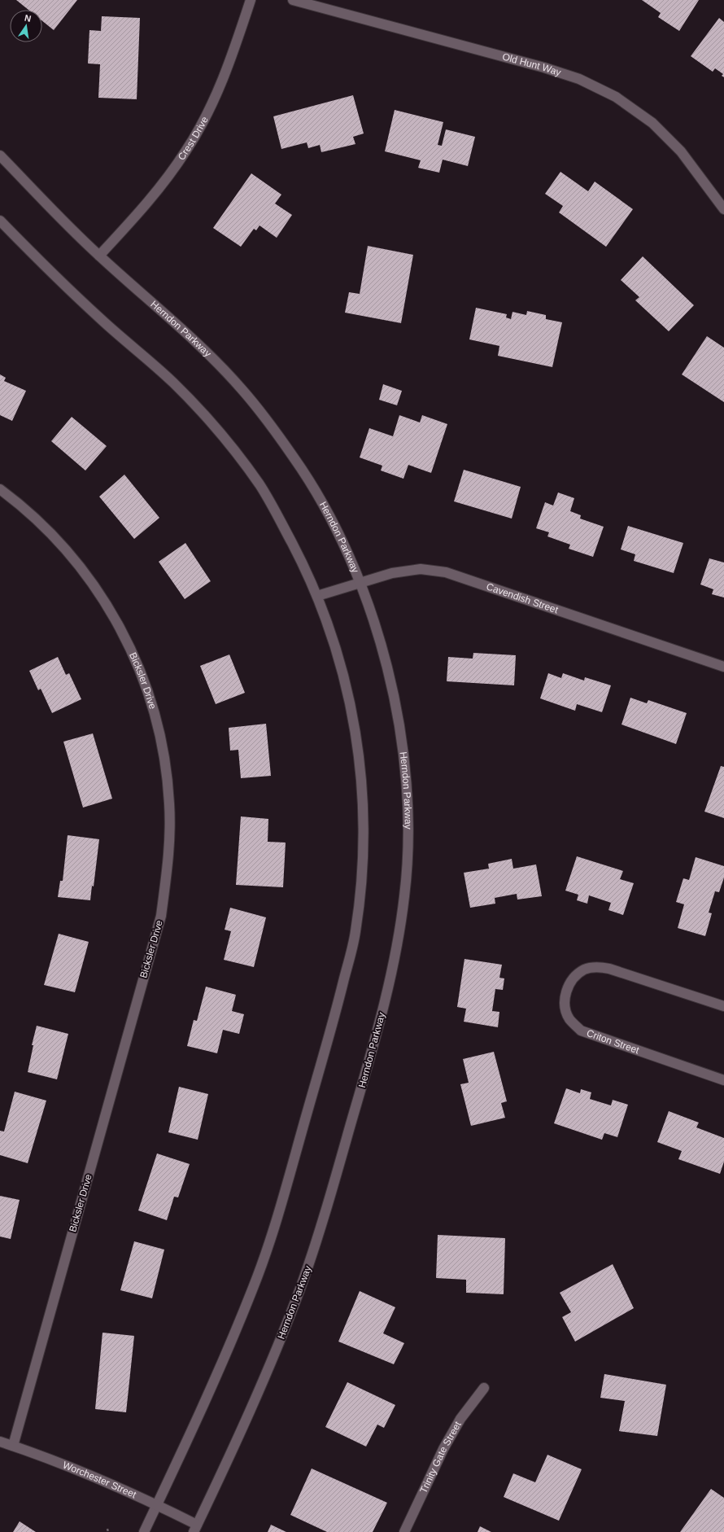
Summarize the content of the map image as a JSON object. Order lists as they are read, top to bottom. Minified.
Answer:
{"streets":{"main road":["Old Hunt Way","Crest Drive","Herndon Parkway","Cavendish Street","Bicksler Drive","Criton Street","Trinity Gate Street","Worchester Street"]},"crossings":[["Crest Drive","Herndon Parkway"],["Herndon Parkway","Cavendish Street"],["Herndon Parkway","Worchester Street"],["Bicksler Drive","Worchester Street"]],"north":"top"}
